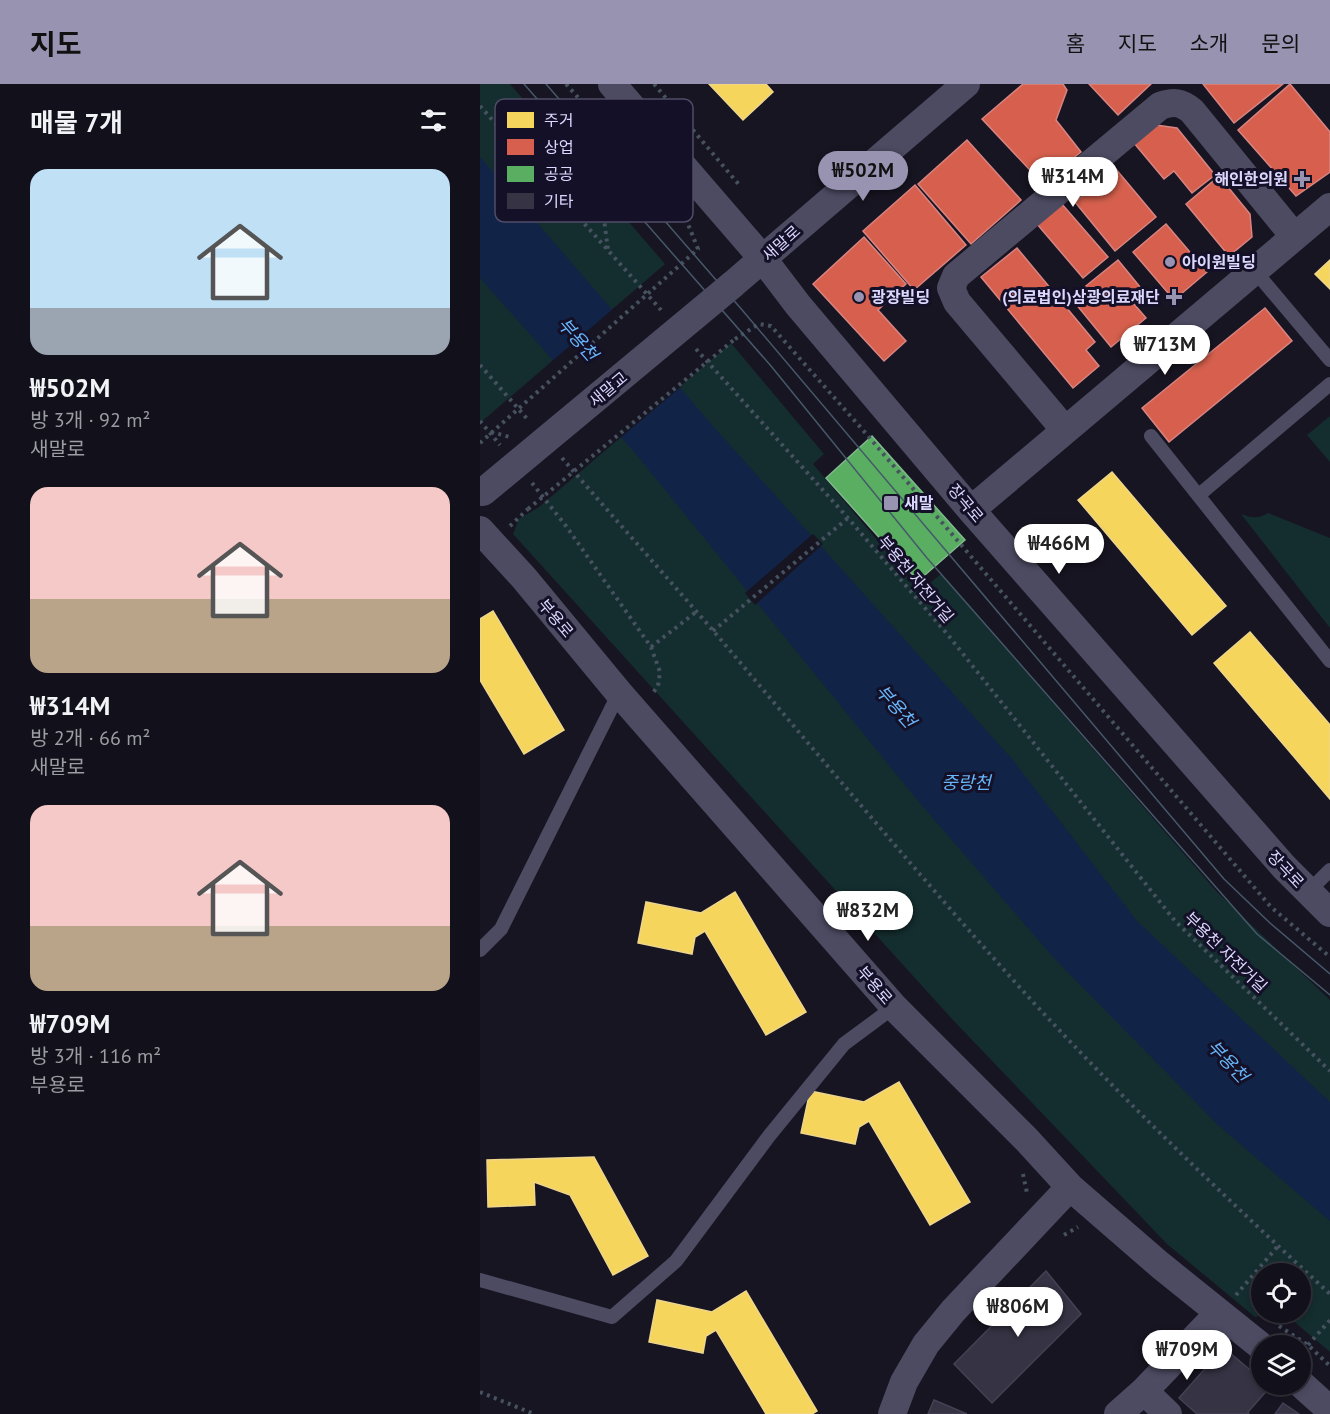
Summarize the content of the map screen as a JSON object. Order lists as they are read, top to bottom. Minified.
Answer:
{"streets":{"street":["새말로","새말교","장곡로","부용로"],"path":["부용천 자전거길"]},"crossings":[["새말로","새말교"],["새말로","장곡로"]],"water":["부용천","중랑천"],"places":{"health":["해인한의원","(의료법인)삼광의료재단"],"other":["아이원빌딩","광장빌딩"],"transit":["새말"]},"legend":["주거","상업","공공","기타"],"page":{"header":"지도","nav":["홈","지도","소개","문의"],"heading":"매물 7개","price":["₩502M","₩314M","₩713M","₩466M","₩832M","₩806M","₩709M"],"list":[{"name":"₩502M","note":"방 3개 · 92 m² · 새말로"},{"name":"₩314M","note":"방 2개 · 66 m² · 새말로"},{"name":"₩709M","note":"방 3개 · 116 m² · 부용로"}]}}
